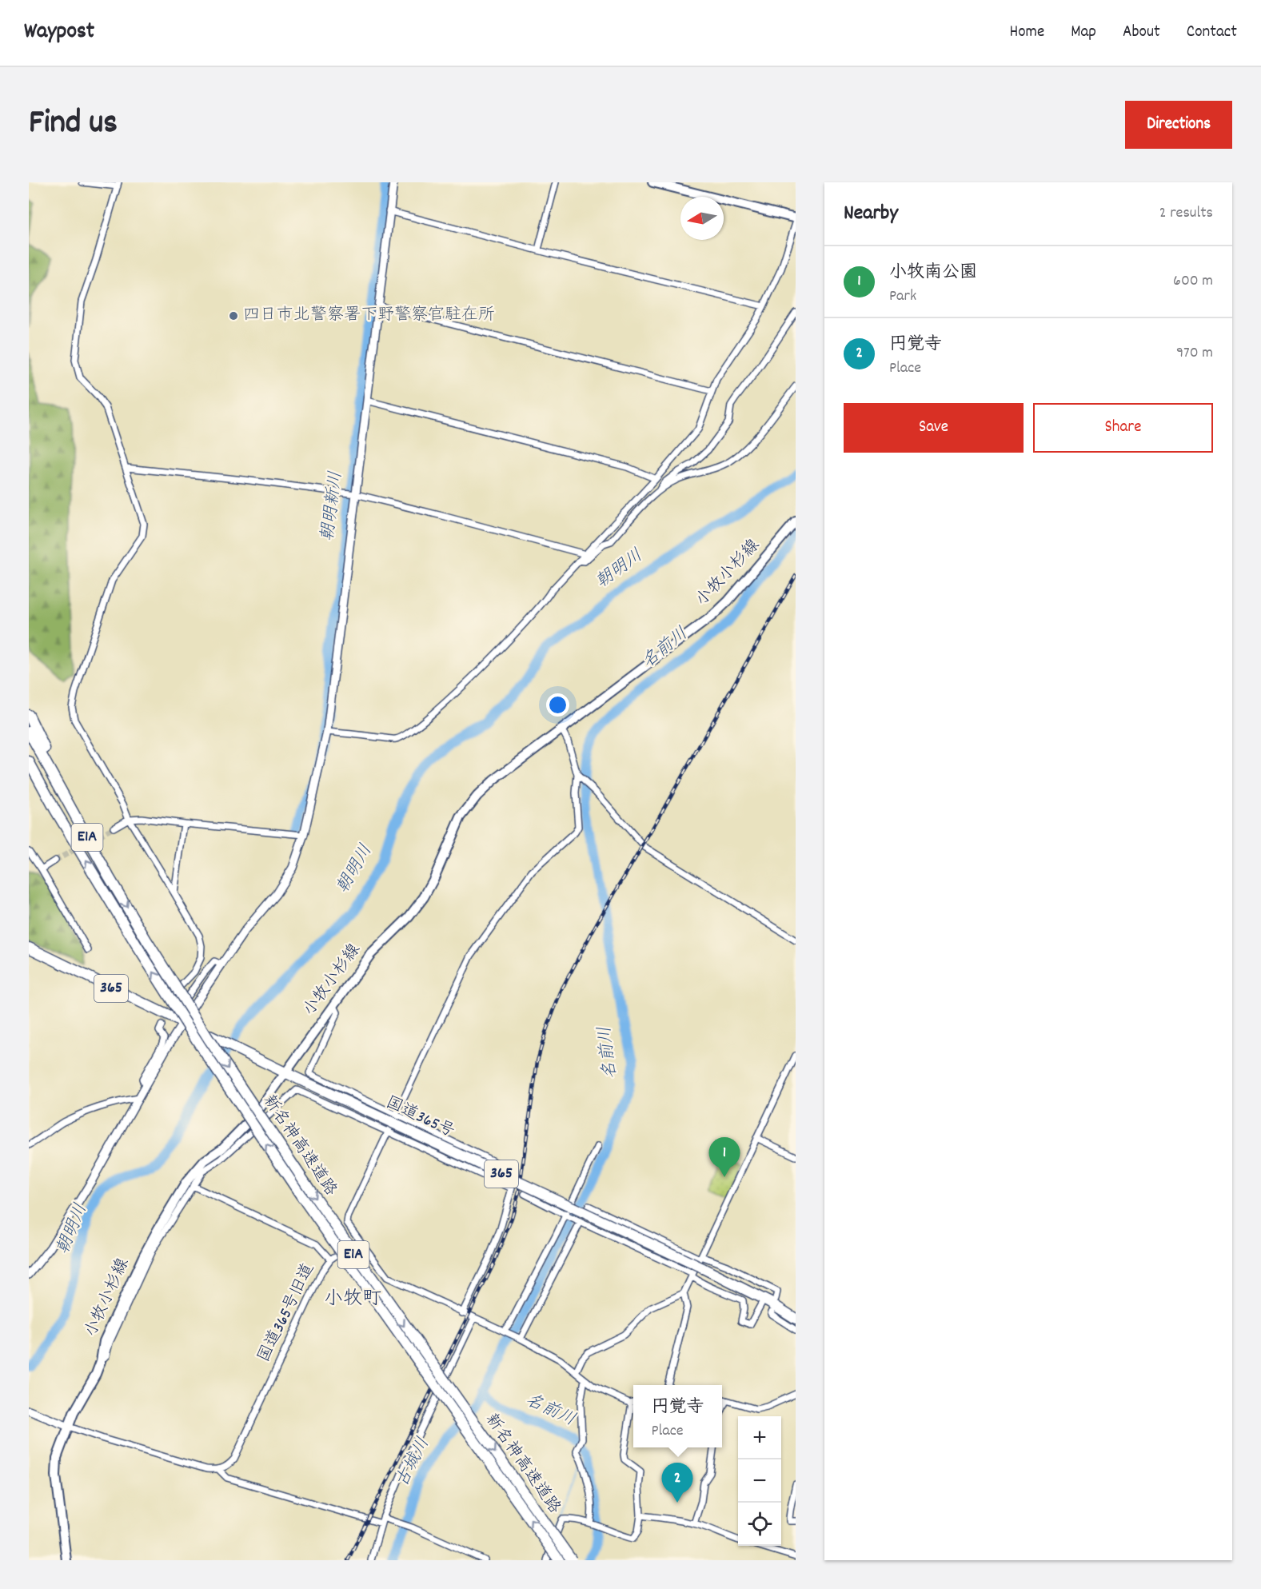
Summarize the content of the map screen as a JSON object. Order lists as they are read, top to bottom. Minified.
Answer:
{"streets":{"highway":["E1A","365","国道365号","新名神高速道路"],"main road":["小牧小杉線"],"street":["国道365号旧道"]},"crossings":[["小牧小杉線","国道365号"]],"districts":["小牧町"],"water":["朝明新川","朝明川","名前川","古城川"],"places":["四日市北警察署下野警察官駐在所"],"north":"left","page":{"header":"Waypost","nav":["Home","Map","About","Contact"],"title":"Find us","buttons":["Directions",["Save","Share"]],"heading":["Nearby","2 results"],"list":[{"mark":"1","name":"小牧南公園","note":"Park","value":"600 m"},{"mark":"2","name":"円覚寺","note":"Place","value":"970 m"}],"pins":["1","2"],"popup":["円覚寺","Place"],"map_buttons":["+","−"]}}
